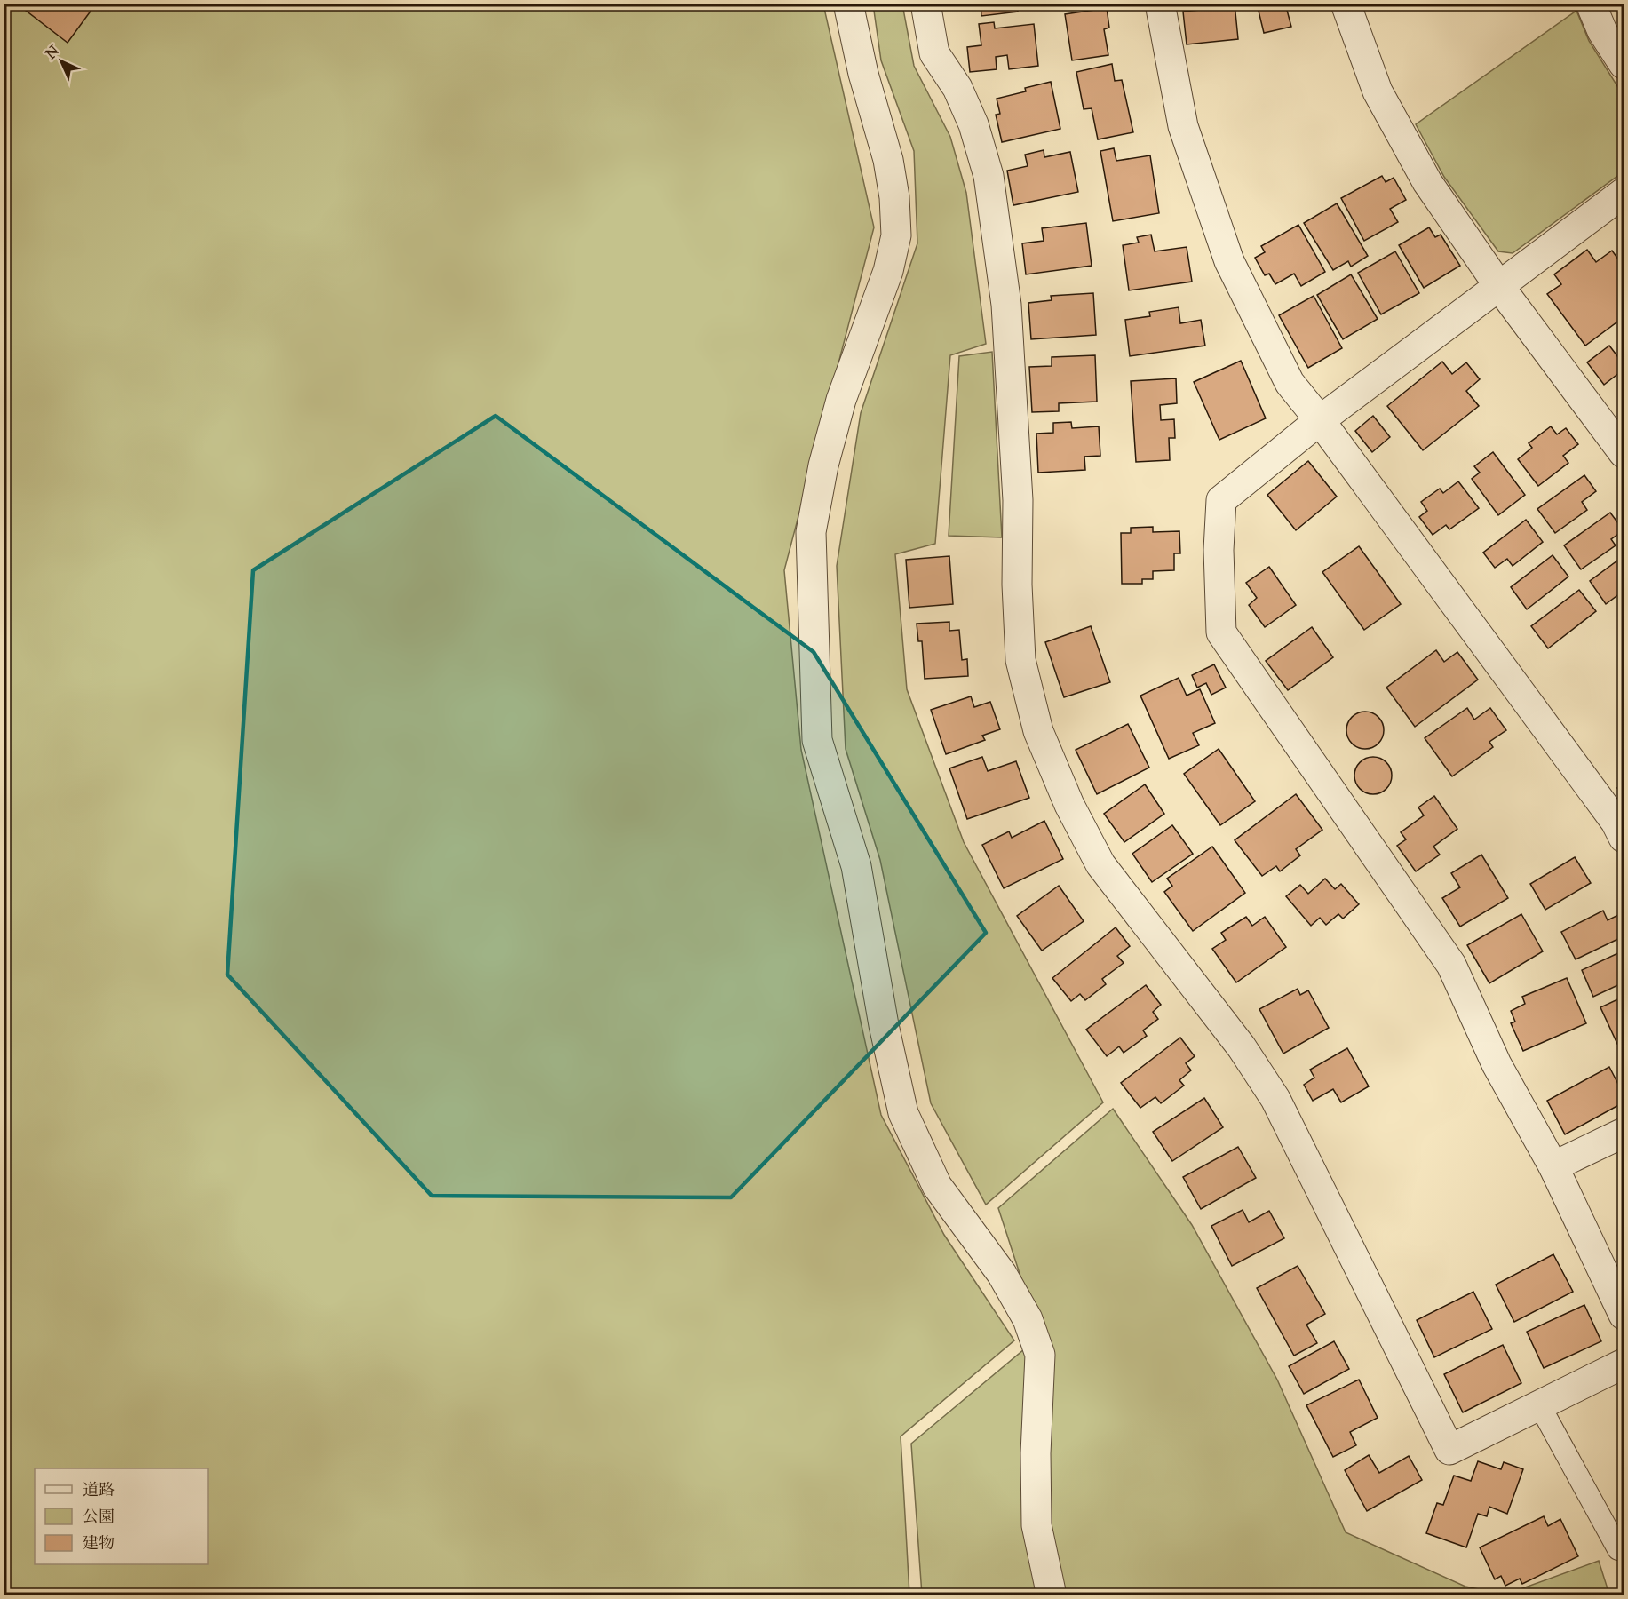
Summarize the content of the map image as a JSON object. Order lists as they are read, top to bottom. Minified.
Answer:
{"legend":["道路","公園","建物"],"north":"top left"}
